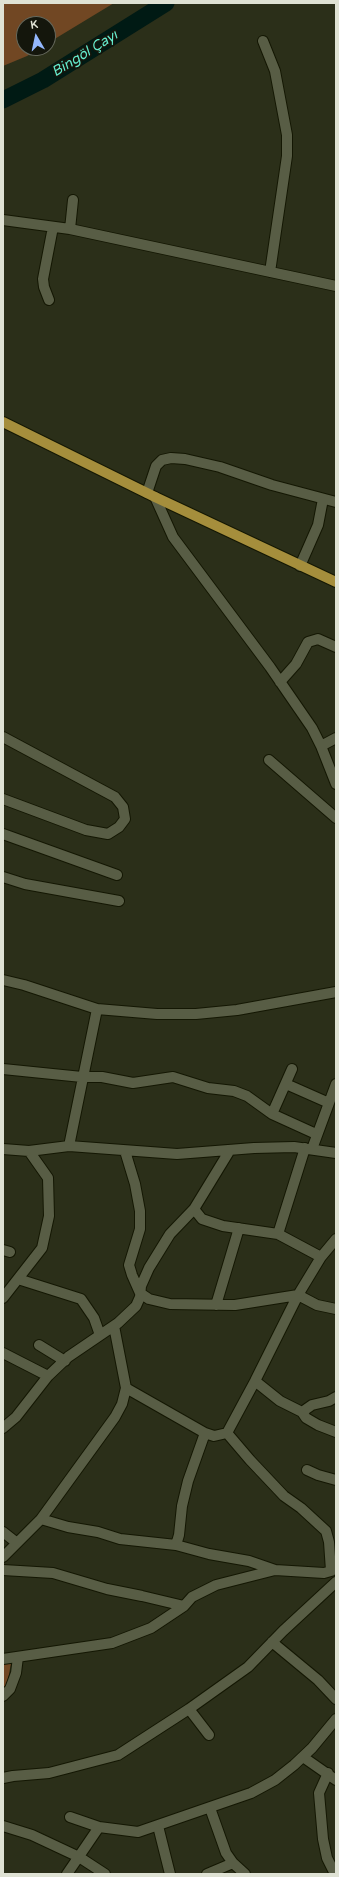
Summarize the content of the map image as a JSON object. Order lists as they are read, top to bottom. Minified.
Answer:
{"water":["Bingöl Çayı"],"north":"top"}
